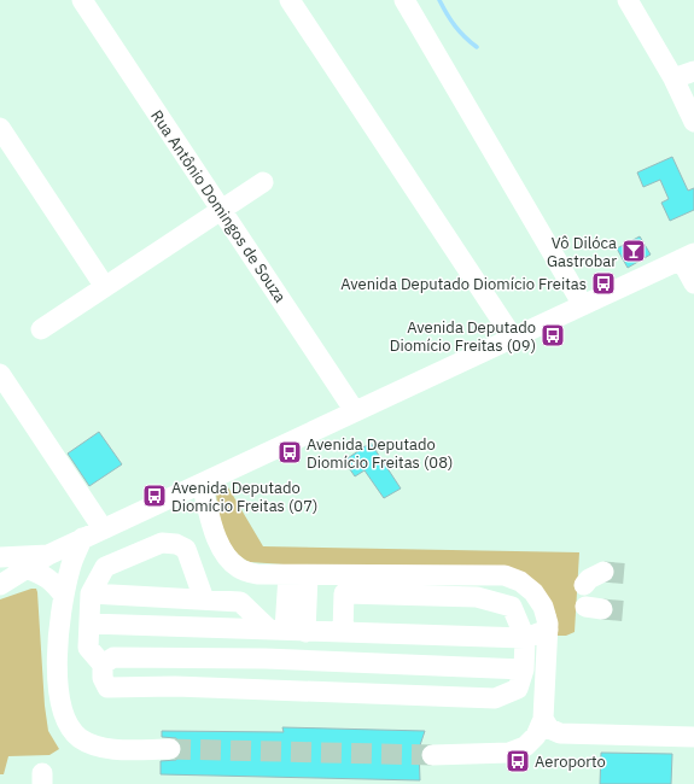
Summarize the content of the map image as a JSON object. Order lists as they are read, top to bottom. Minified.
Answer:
{"streets":{"street":["Rua Antônio Domingos de Souza"]},"places":{"bar":["Vô Dilóca Gastrobar"],"bus stop":["Avenida Deputado Diomício Freitas","Avenida Deputado Diomício Freitas (09)","Avenida Deputado Diomício Freitas (08)","Avenida Deputado Diomício Freitas (07)","Aeroporto"]}}
